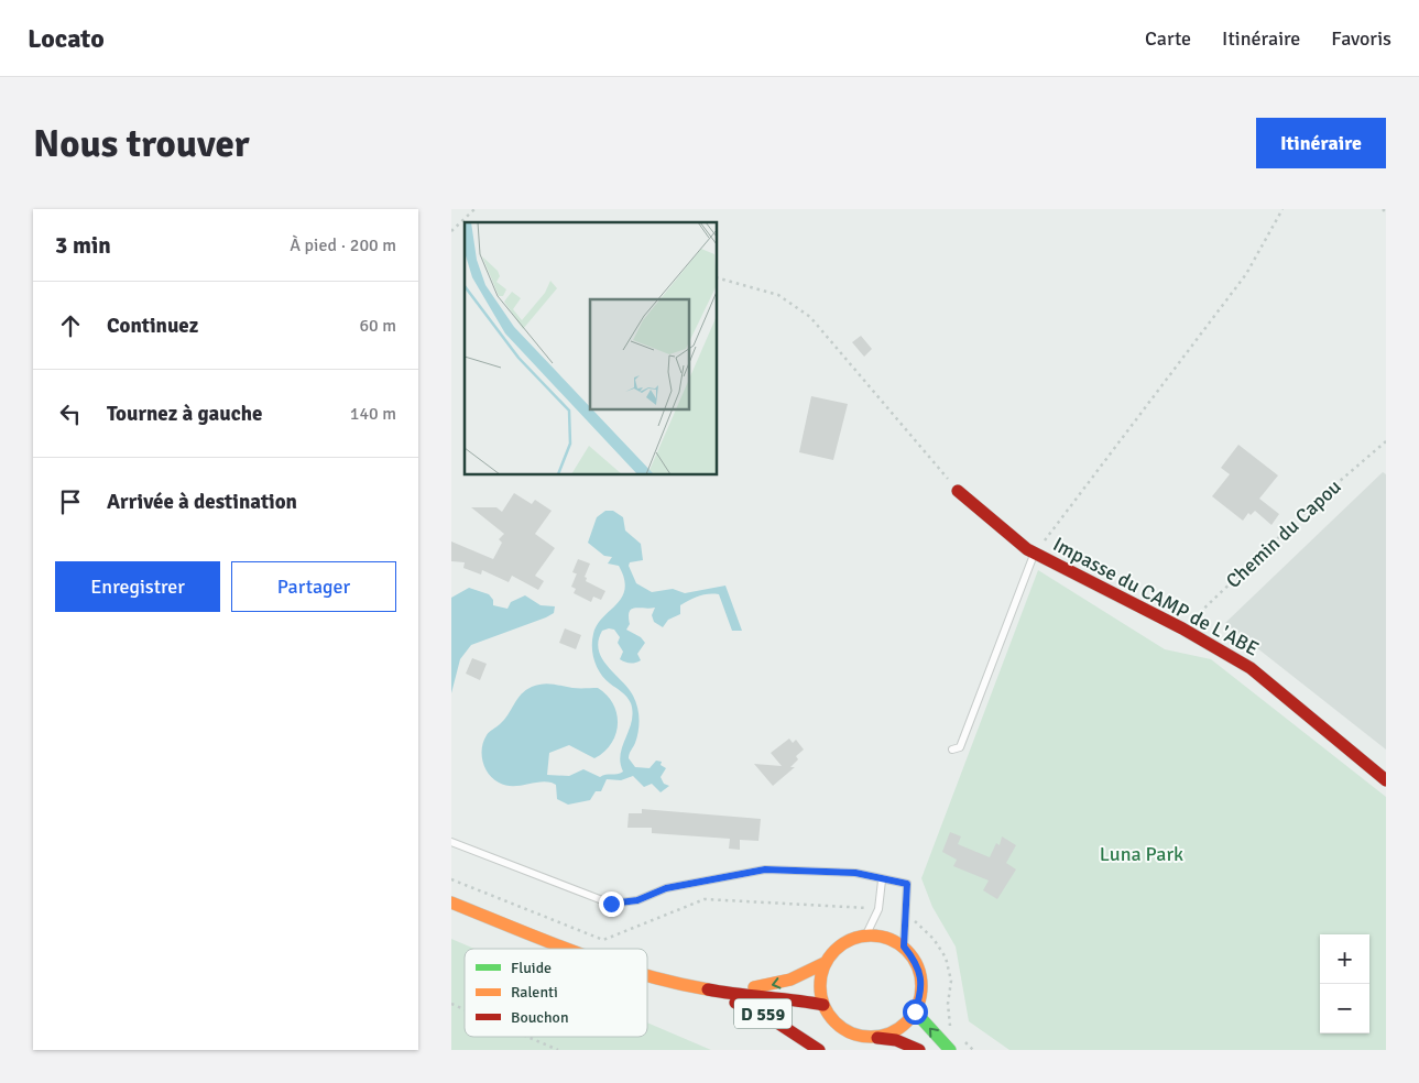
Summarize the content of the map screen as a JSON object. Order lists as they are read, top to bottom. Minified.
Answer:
{"streets":{"main road":["Impasse du CAMP de L'ABE","D 559"],"path":["Chemin du Capou"]},"crossings":[["Chemin du Capou","Impasse du CAMP de L'ABE"]],"parks":["Luna Park"],"legend":["Fluide","Ralenti","Bouchon"],"page":{"header":"Locato","nav":["Carte","Itinéraire","Favoris"],"buttons":["Itinéraire",["Enregistrer","Partager"]],"title":"Nous trouver","heading":["3 min","À pied · 200 m"],"list":[["Continuez","60 m"],["Tournez à gauche","140 m"],"Arrivée à destination"],"map_buttons":["+","−"]}}
